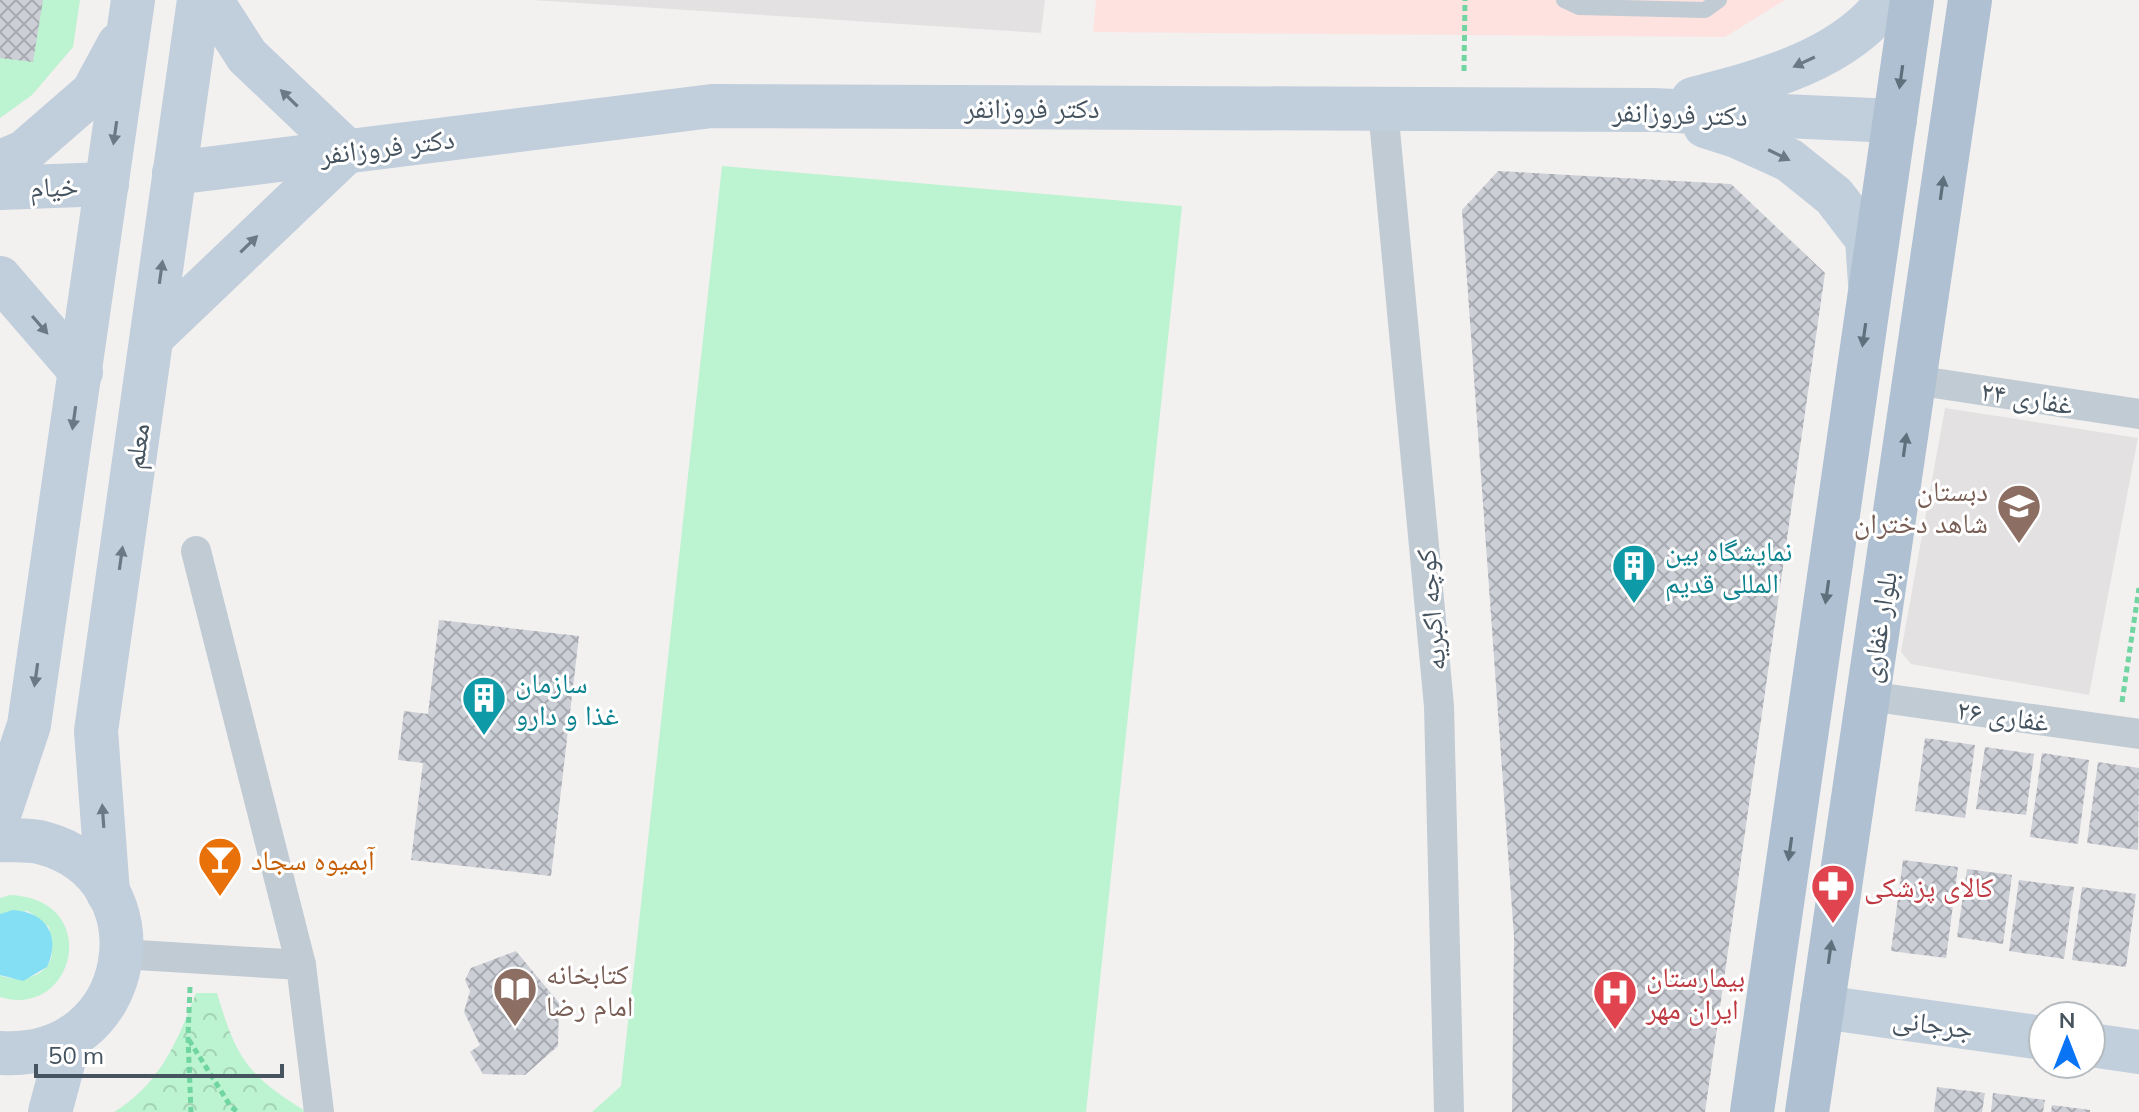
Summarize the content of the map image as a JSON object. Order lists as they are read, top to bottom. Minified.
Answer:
{"streets":{"main road":["بلوار غفاری"],"street":["دکتر فروزانفر","خیام","غفاری ۲۴","معلم","کوچه اکبریه","غفاری ۲۶","جرجانی"]},"crossings":[["دکتر فروزانفر","معلم"],["دکتر فروزانفر","کوچه اکبریه"],["دکتر فروزانفر","بلوار غفاری"],["غفاری ۲۴","بلوار غفاری"],["بلوار غفاری","غفاری ۲۶"],["بلوار غفاری","جرجانی"]],"places":{"school or university":["دبستان شاهد دختران"],"building":["نمایشگاه بین المللی قدیم","سازمان غذا و دارو"],"bar":["آبمیوه سجاد"],"pharmacy":["کالای پزشکی"],"library":["کتابخانه امام رضا"],"hospital":["بیمارستان ایران مهر"]},"scale_bar":"50 m","north":"top"}
